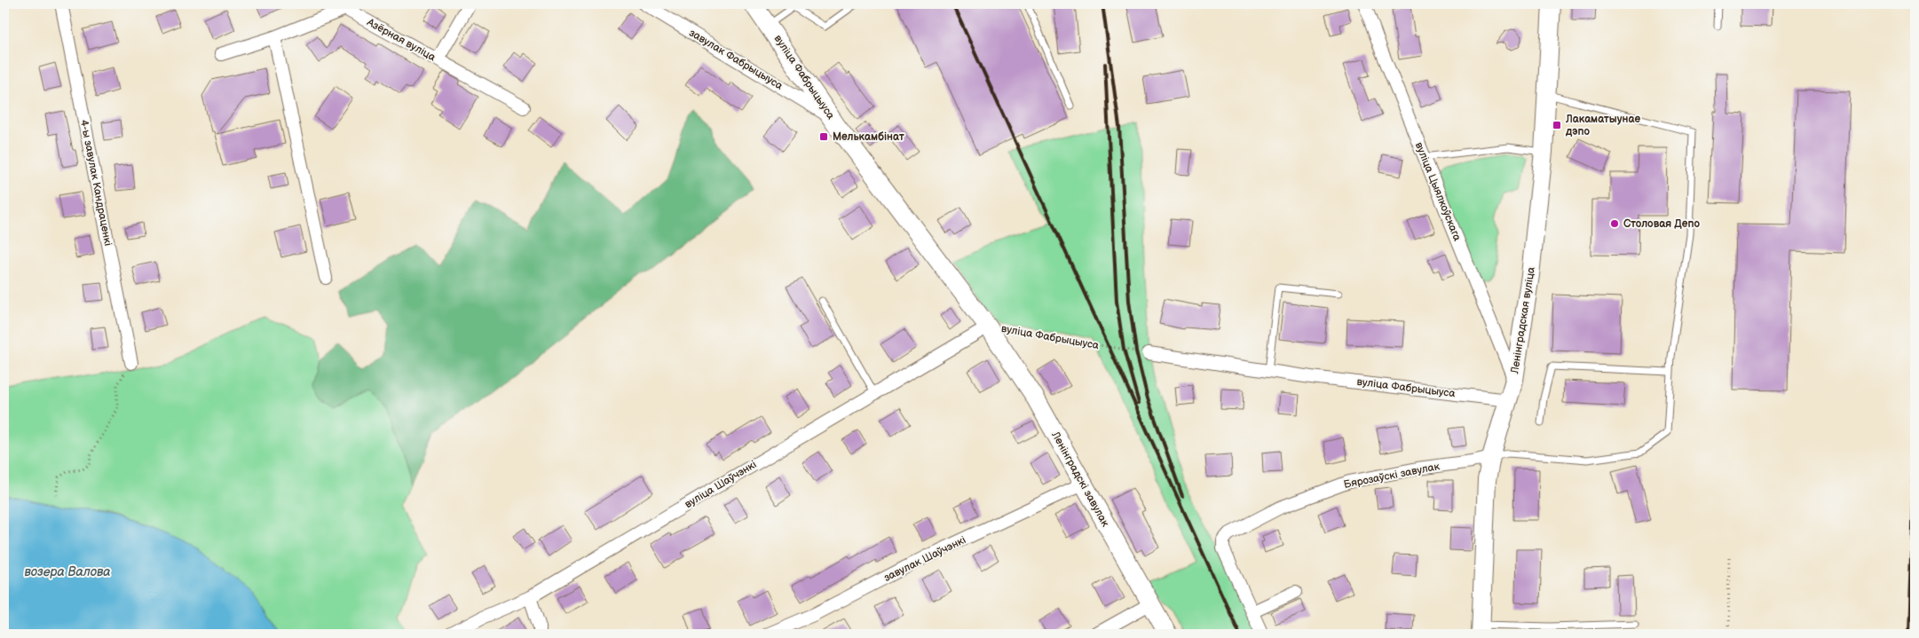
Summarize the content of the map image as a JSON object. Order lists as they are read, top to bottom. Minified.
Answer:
{"streets":{"street":["Азёрная вуліца","завулак Фабрыцыуса","вуліца Фабрыцыуса","4-ы завулак Кандраценкі","вуліца Цыялкоўскага","Ленінградская вуліца","Бярозаўскі завулак","Ленінградскі завулак","вуліца Шаўчэнкі","завулак Шаўчэнкі"]},"crossings":[["завулак Фабрыцыуса","вуліца Фабрыцыуса"],["вуліца Фабрыцыуса","Ленінградская вуліца"],["вуліца Фабрыцыуса","Ленінградскі завулак"],["вуліца Фабрыцыуса","вуліца Шаўчэнкі"],["вуліца Цыялкоўскага","Ленінградская вуліца"],["Ленінградская вуліца","Бярозаўскі завулак"],["Ленінградскі завулак","вуліца Шаўчэнкі"],["Ленінградскі завулак","завулак Шаўчэнкі"]],"water":["возера Валова"],"places":{"transit":["Лакаматыунае дэпо","Мелькамбінат"],"other":["Столовая Депо"]}}
